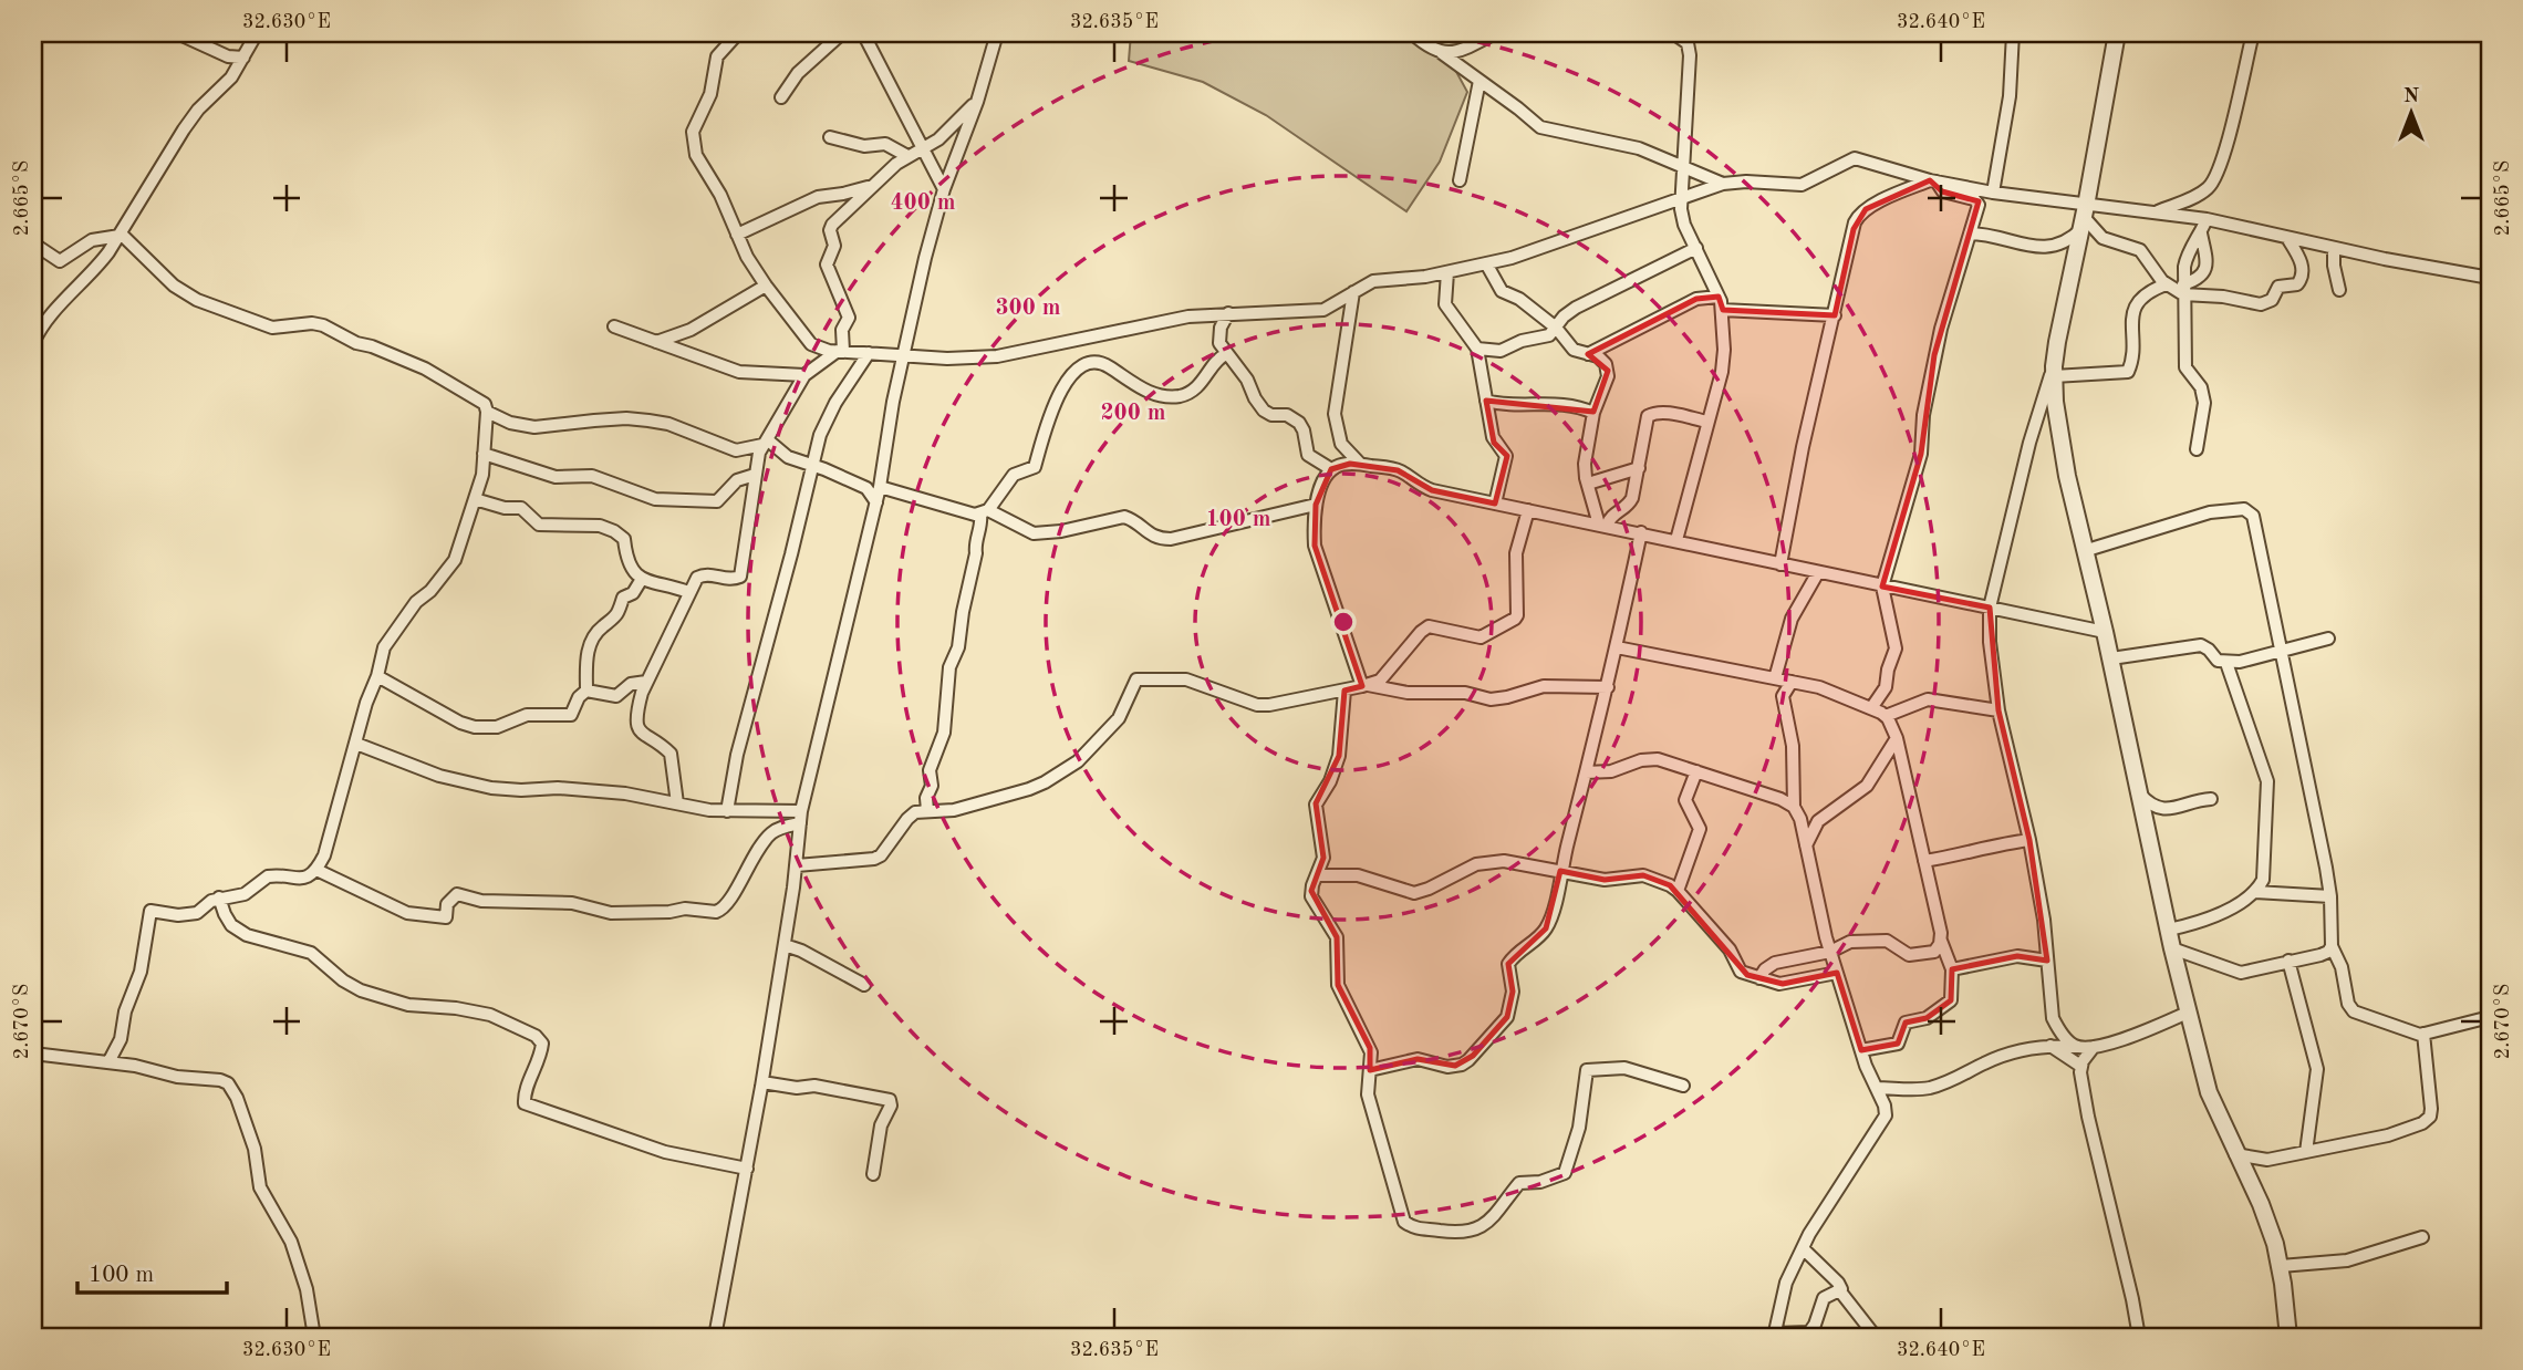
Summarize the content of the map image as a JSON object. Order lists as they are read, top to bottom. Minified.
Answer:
{"scale_bar":"100 m","north":"top","coordinates":["32.630°E","32.635°E","32.640°E","2.665°S","2.670°S"],"rings":["400 m","300 m","200 m","100 m"]}
